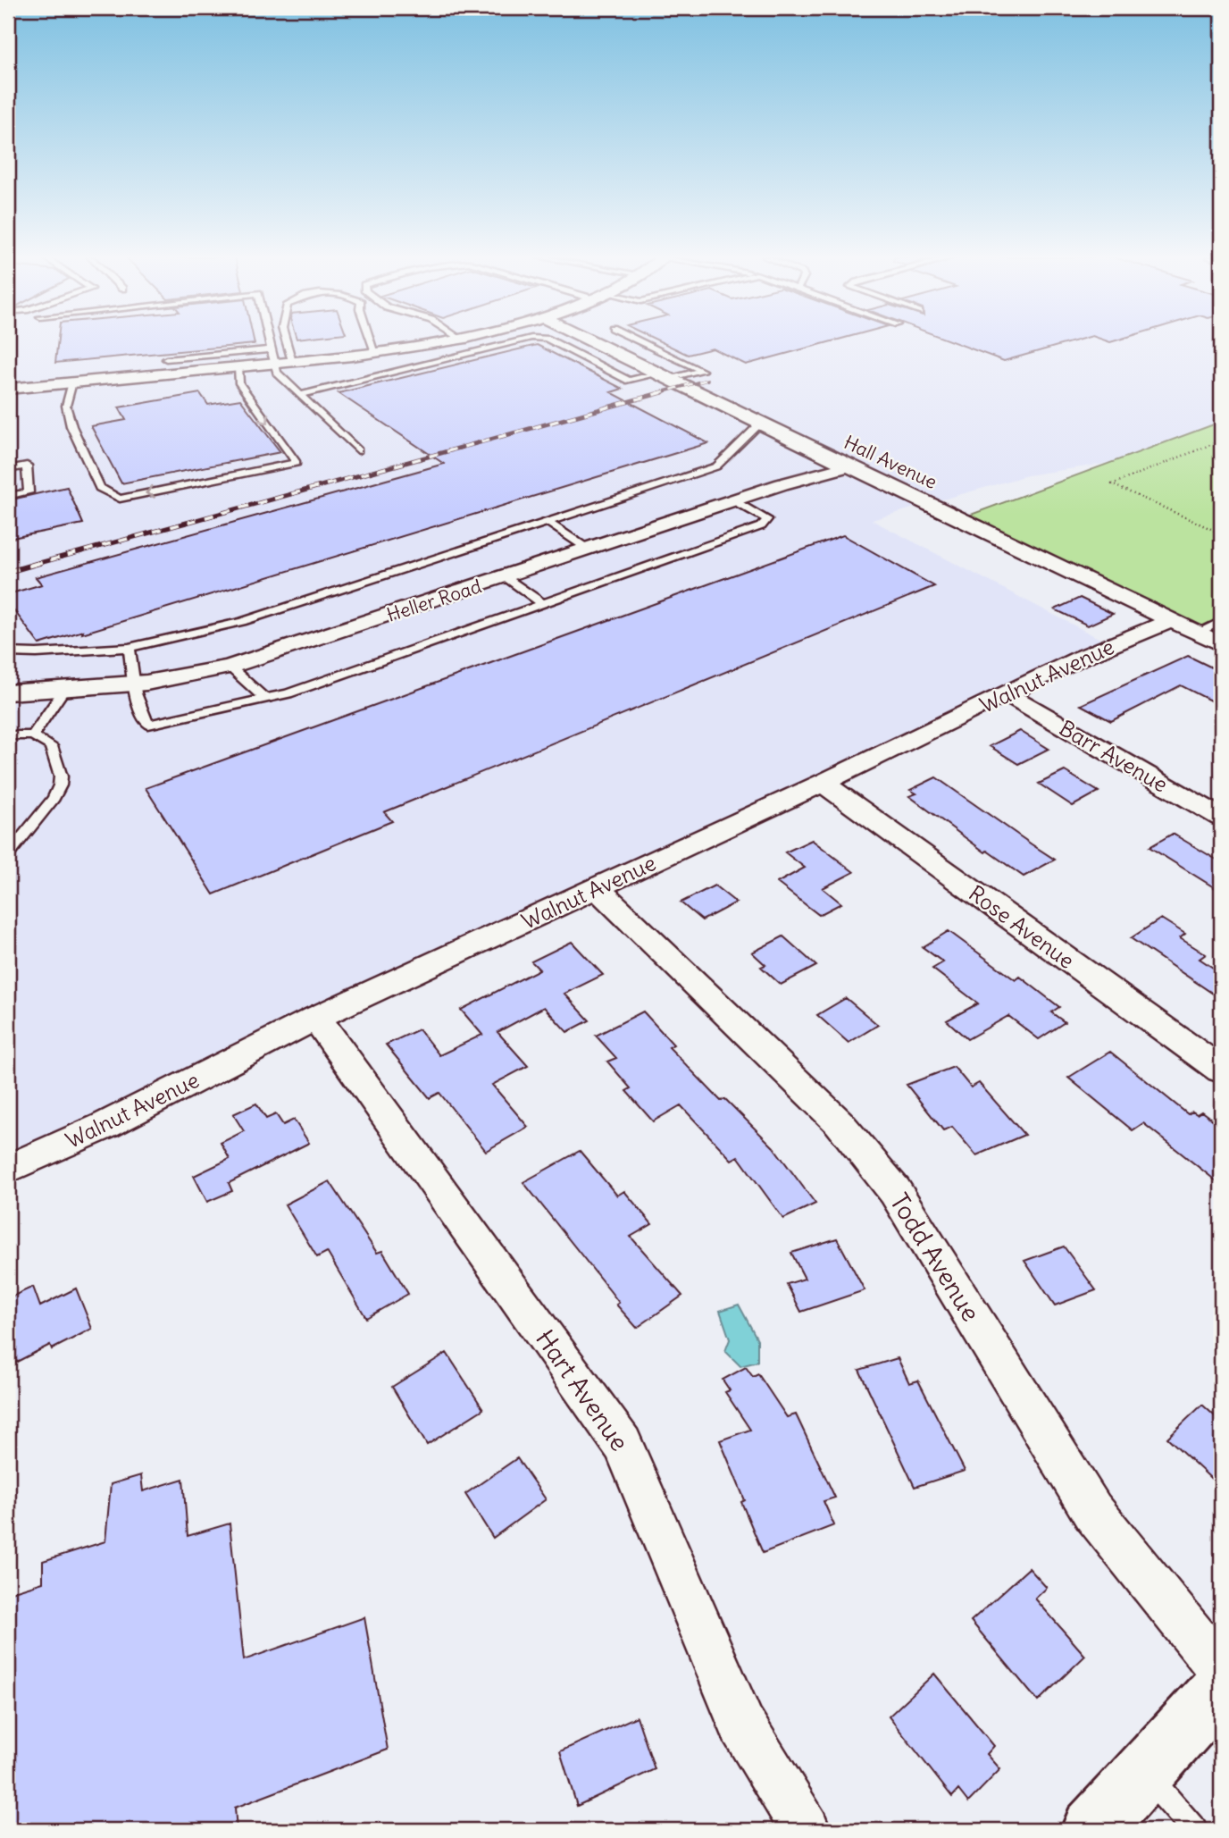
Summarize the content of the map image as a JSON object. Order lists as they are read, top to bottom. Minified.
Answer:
{"streets":{"street":["Hall Avenue","Heller Road","Walnut Avenue","Barr Avenue","Rose Avenue","Todd Avenue","Hart Avenue"]},"crossings":[["Hall Avenue","Heller Road"],["Hall Avenue","Walnut Avenue"],["Walnut Avenue","Barr Avenue"],["Walnut Avenue","Rose Avenue"],["Walnut Avenue","Todd Avenue"],["Walnut Avenue","Hart Avenue"]]}
